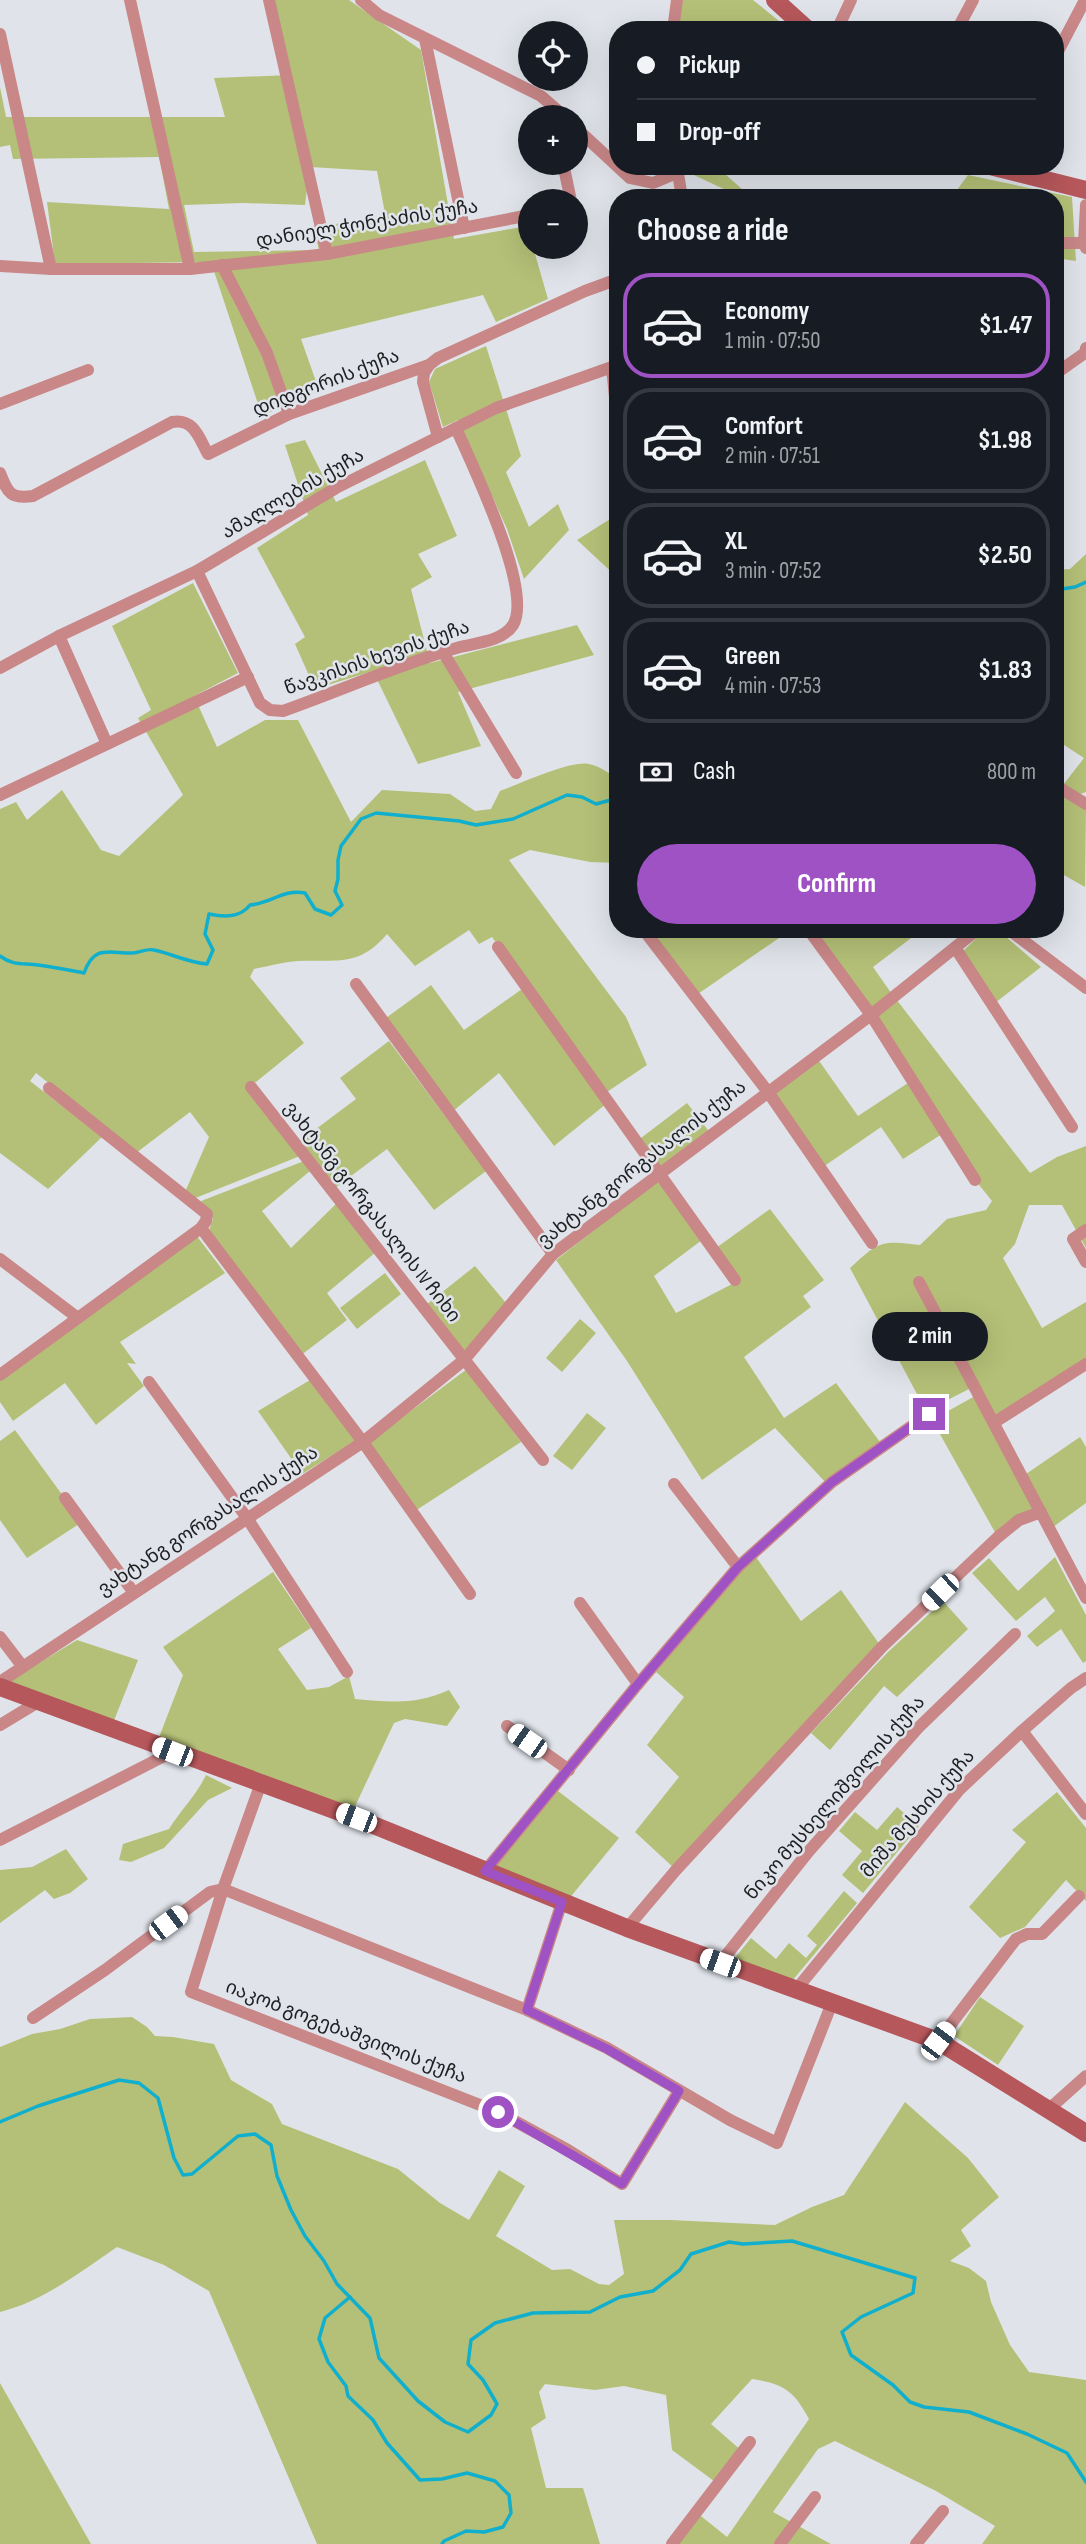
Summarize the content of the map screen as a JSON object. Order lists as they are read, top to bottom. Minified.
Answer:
{"streets":{"street":["დანიელ ჭონქაძის ქუჩა","დიდგორის ქუჩა","ამაღლების ქუჩა","წავკისის ხევის ქუჩა","ვახტანგ გორგასალის ქუჩა","ვახტანგ გორგასალის IV ჩიხი","ნიკო მუსხელიშვილის ქუჩა","მიშა მესხის ქუჩა","იაკობ გოგებაშვილის ქუჩა"]},"crossings":[["ამაღლების ქუჩა","წავკისის ხევის ქუჩა"],["ვახტანგ გორგასალის ქუჩა","ვახტანგ გორგასალის IV ჩიხი"]],"page":{"map_buttons":["+","−"],"banner":["Pickup","Drop-off"],"heading":"Choose a ride","list":[{"name":"Economy","note":"1 min · 07:50","value":"$1.47"},{"name":"Comfort","note":"2 min · 07:51","value":"$1.98"},{"name":"XL","note":"3 min · 07:52","value":"$2.50"},{"name":"Green","note":"4 min · 07:53","value":"$1.83"}],"pay":["Cash","800 m"],"buttons":"Confirm","bubble":"2 min"}}
